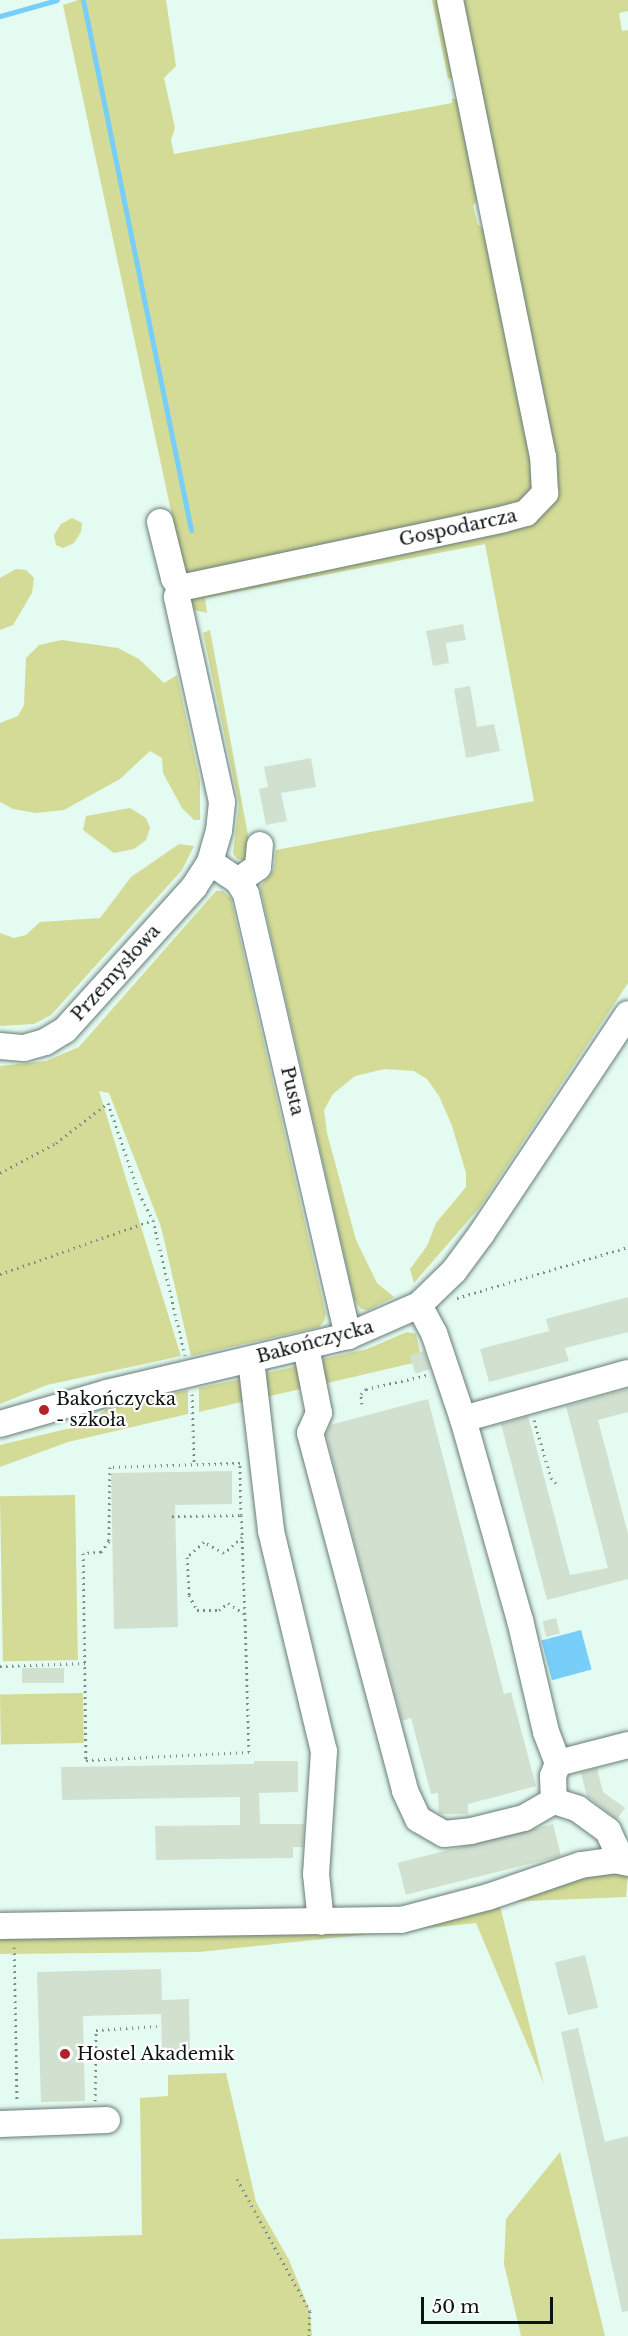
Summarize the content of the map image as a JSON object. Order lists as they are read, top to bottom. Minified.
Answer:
{"streets":{"street":["Gospodarcza","Przemysłowa","Pusta","Bakończycka"]},"crossings":[["Pusta","Bakończycka"]],"places":["Bakończycka - szkoła","Hostel Akademik"],"scale_bar":"50 m"}
